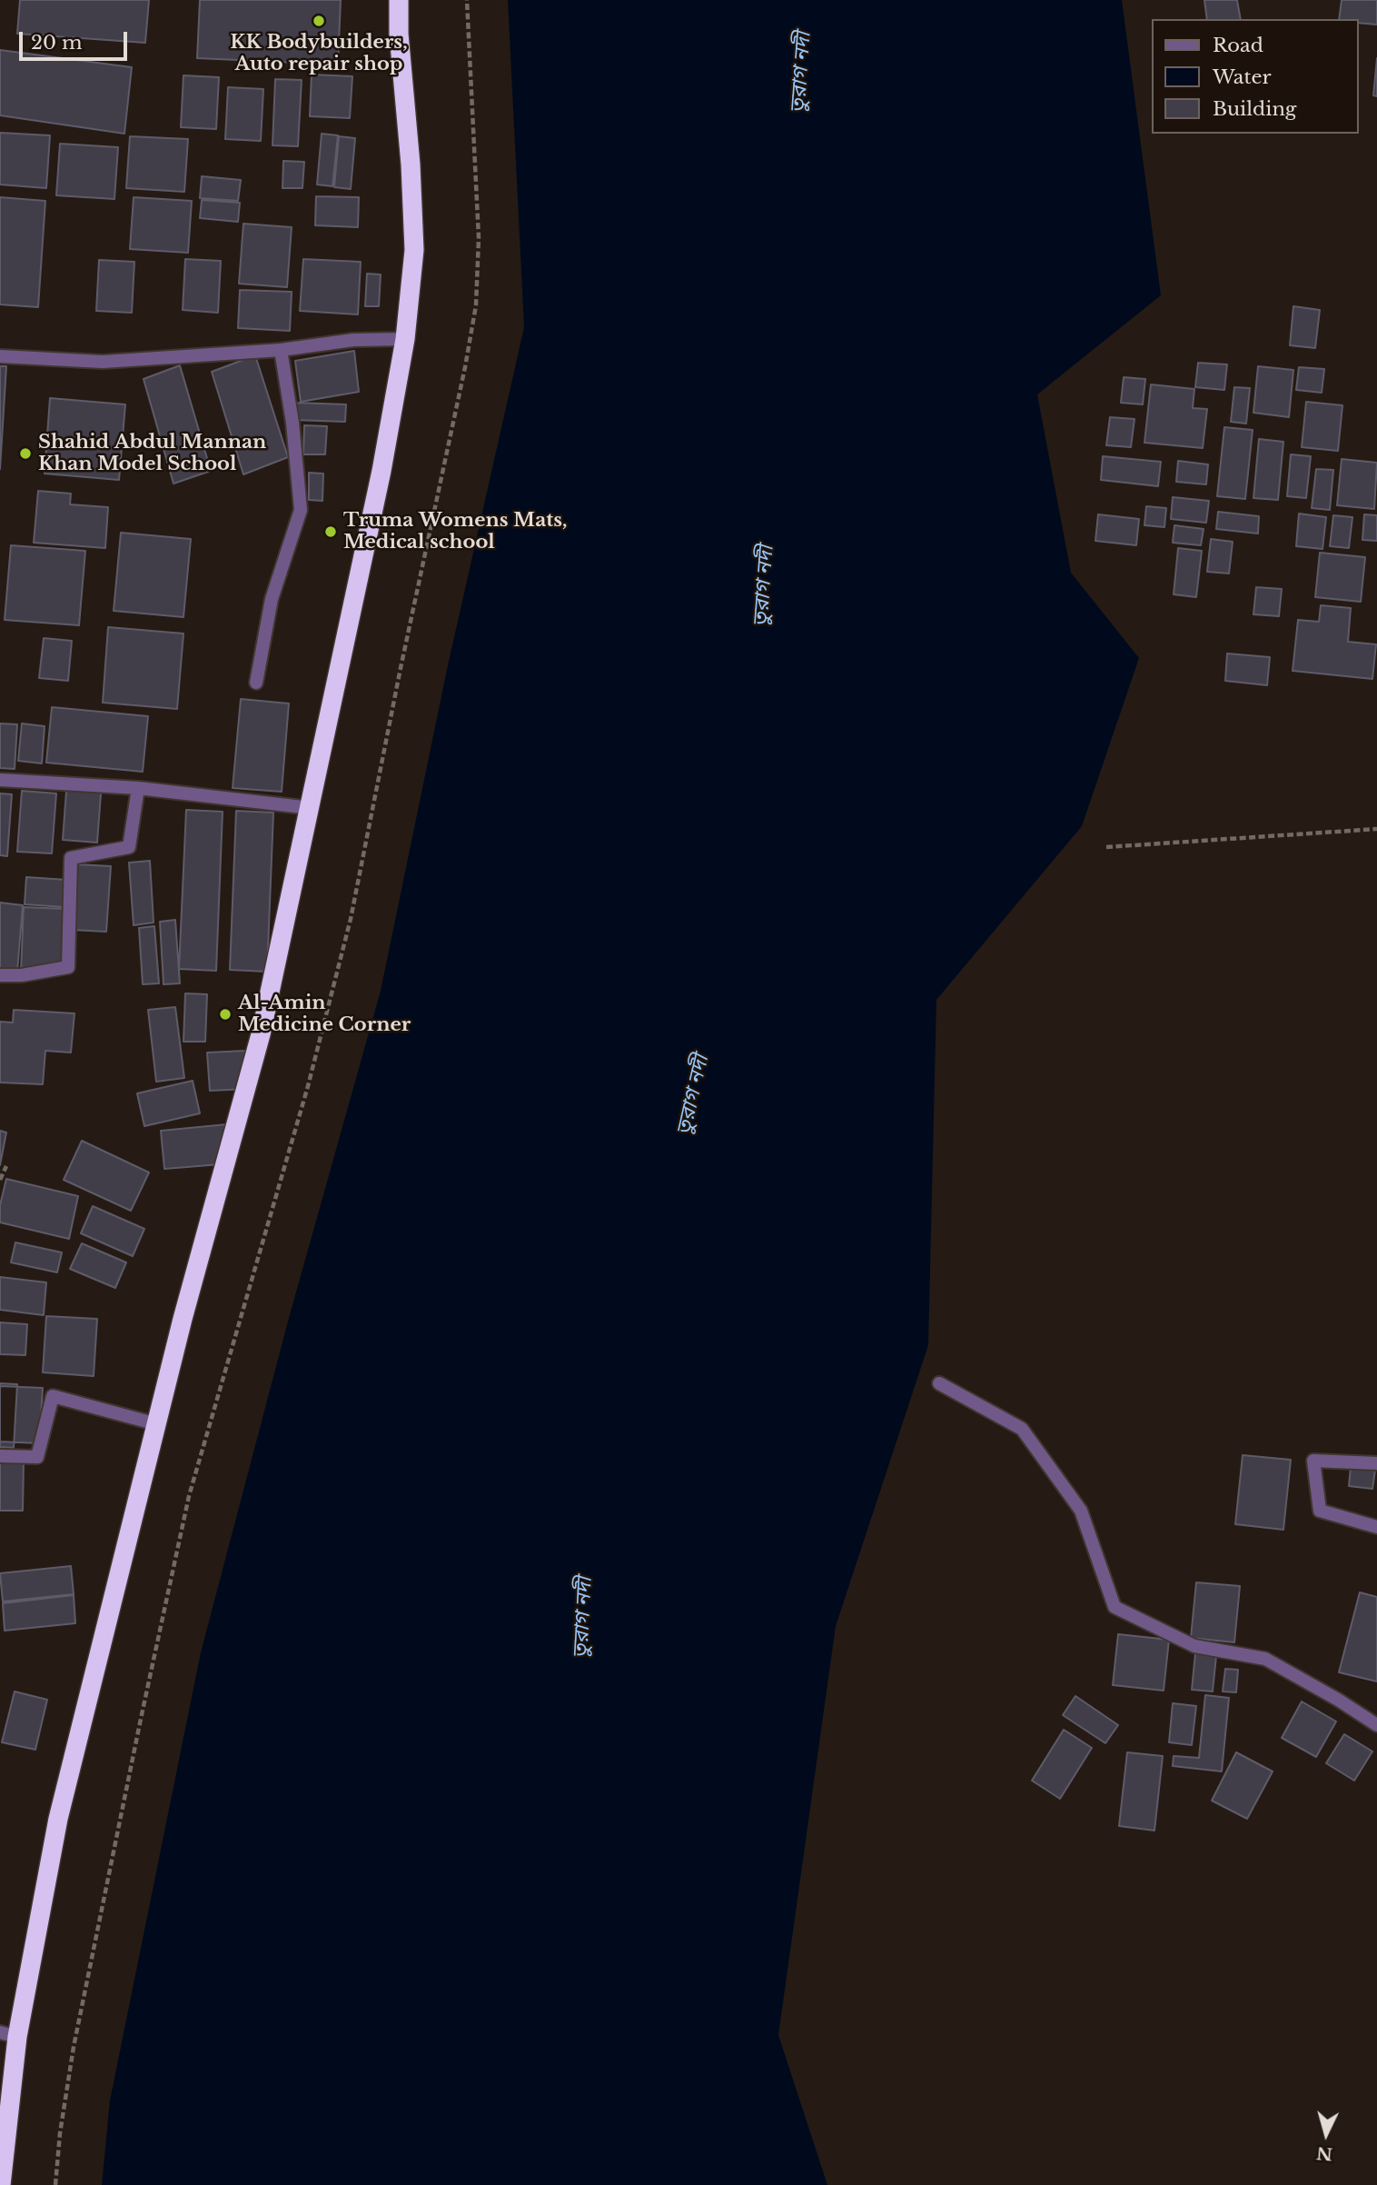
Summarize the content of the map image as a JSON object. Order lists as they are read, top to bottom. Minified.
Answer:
{"water":["তুরাগ নদী"],"places":["KK Bodybuilders, Auto repair shop","Shahid Abdul Mannan Khan Model School","Truma Womens Mats, Medical school","Al-Amin Medicine Corner"],"legend":["Road","Water","Building"],"scale_bar":"20 m","north":"bottom"}
